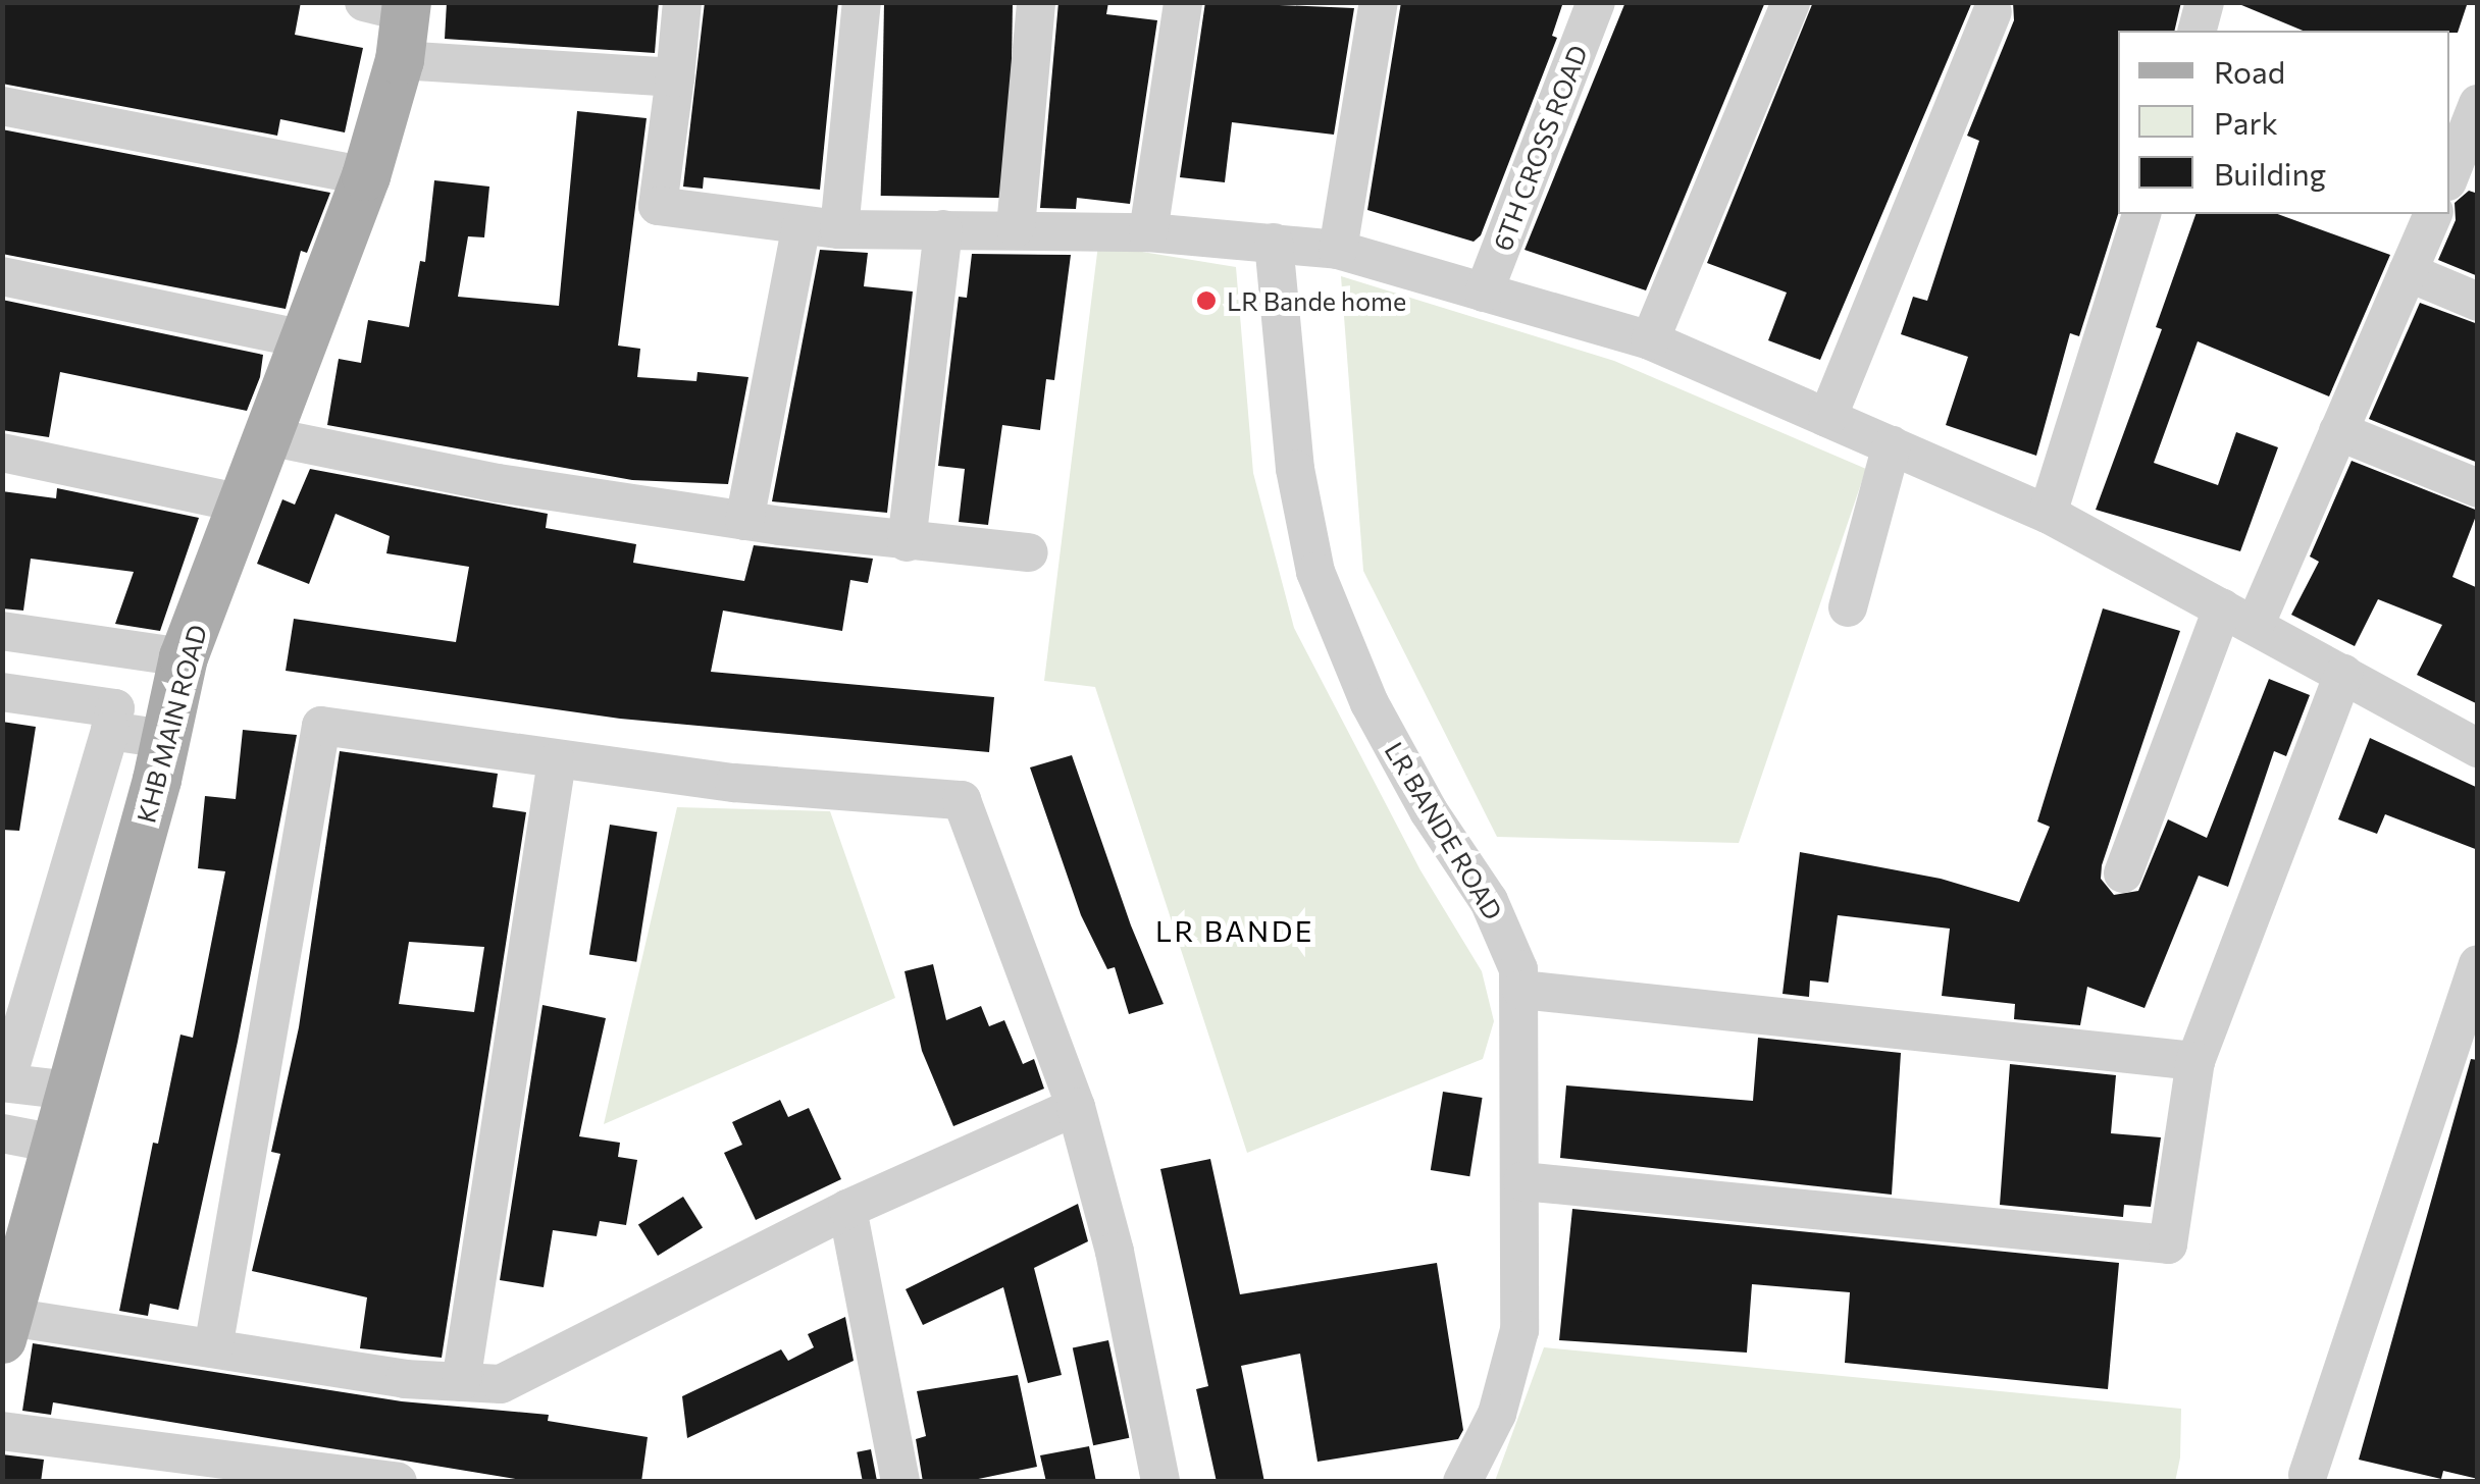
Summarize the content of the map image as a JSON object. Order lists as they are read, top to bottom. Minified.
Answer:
{"streets":{"main road":["KHB MAIN ROAD"],"street":["6TH CROSS ROAD","LR BANDE ROAD"]},"districts":["LR BANDE"],"places":["LR Bande home"],"legend":["Road","Park","Building"]}
